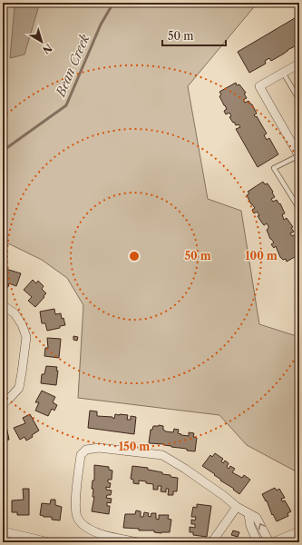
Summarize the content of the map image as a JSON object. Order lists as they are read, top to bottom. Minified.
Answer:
{"water":["Bean Creek"],"scale_bar":"50 m","north":"bottom right","rings":["50 m","100 m","150 m"]}
